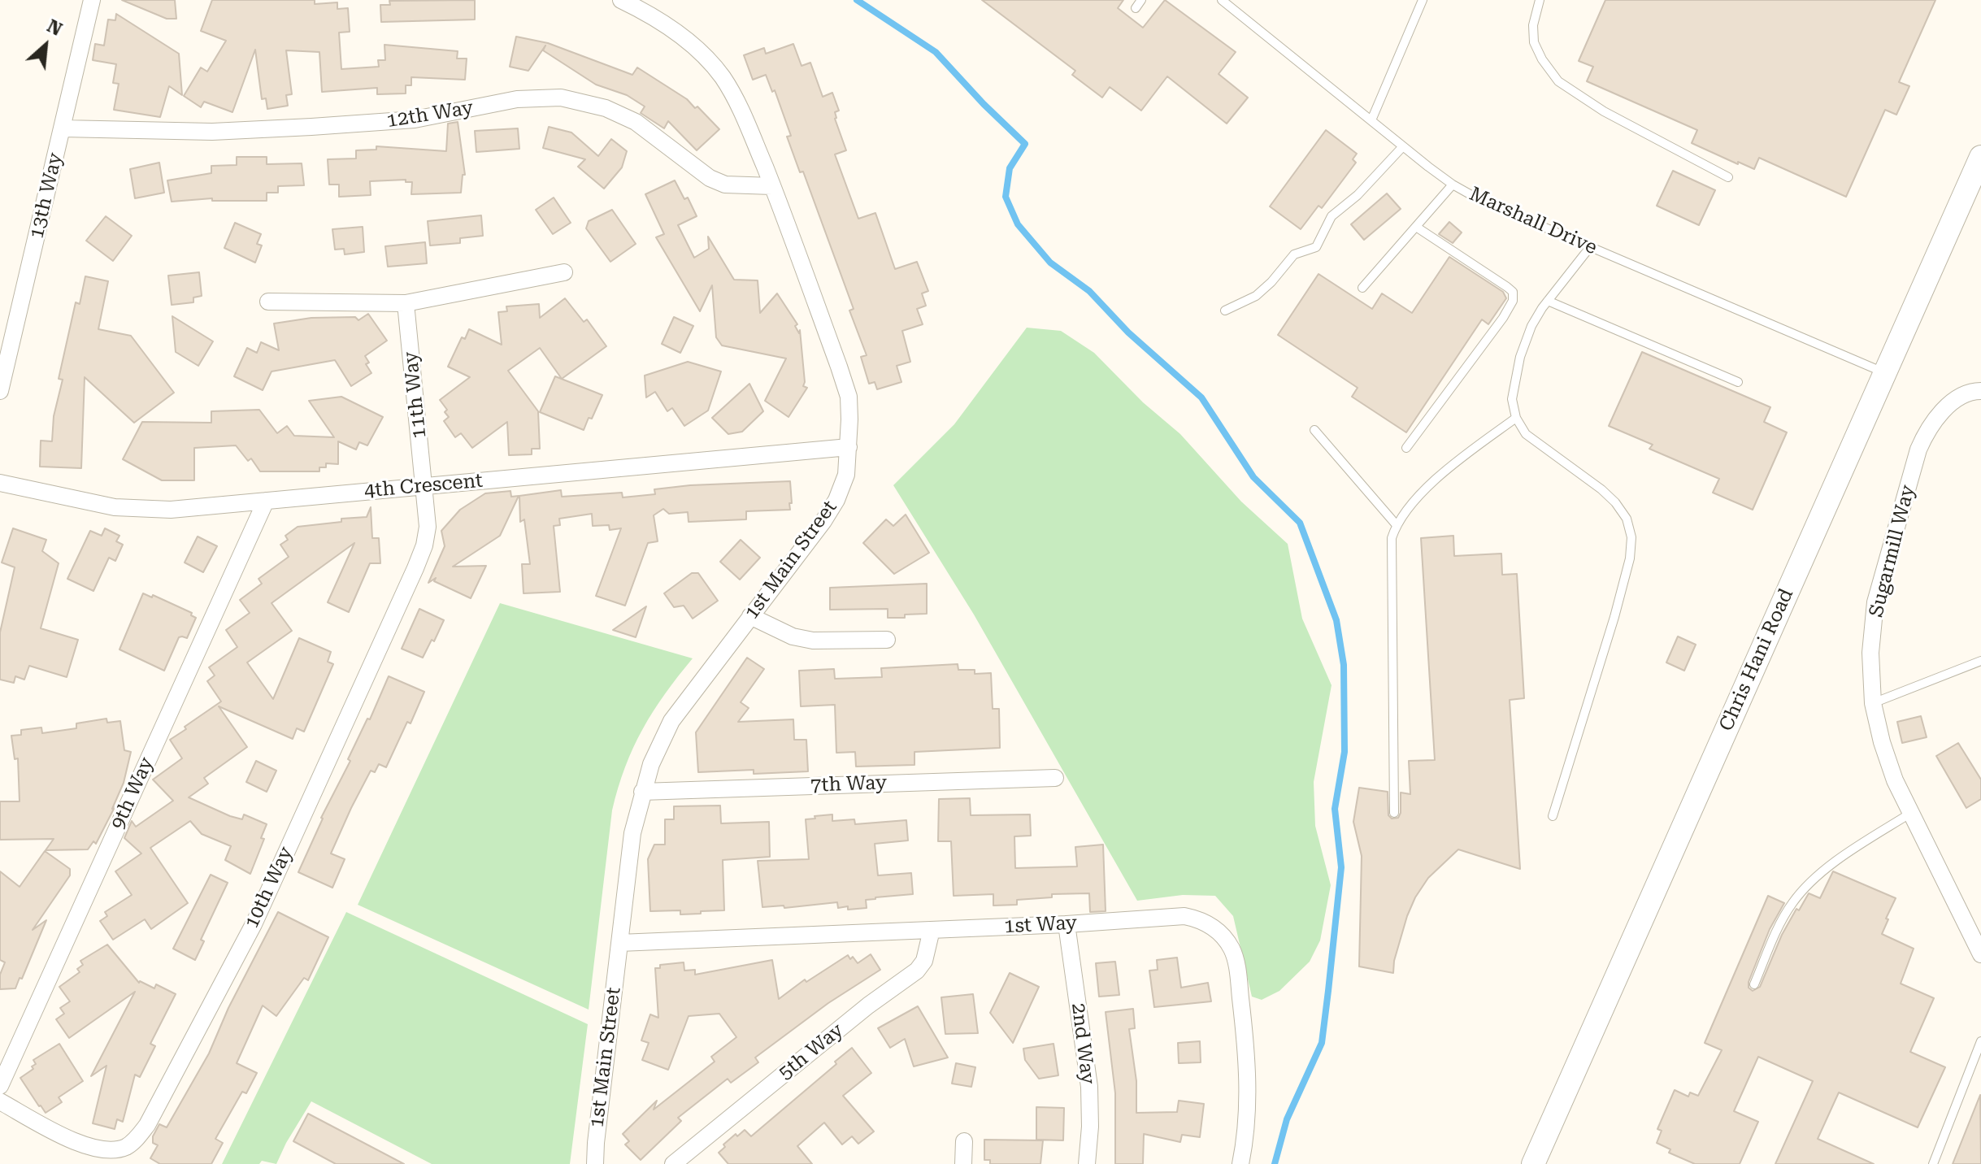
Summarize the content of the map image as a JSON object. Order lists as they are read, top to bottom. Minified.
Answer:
{"streets":{"main road":["Chris Hani Road"],"street":["12th Way","13th Way","11th Way","4th Crescent","Sugarmill Way","1st Main Street","7th Way","9th Way","10th Way","1st Way","2nd Way","5th Way"],"lane":["Marshall Drive"]},"crossings":[["12th Way","13th Way"],["12th Way","1st Main Street"],["Marshall Drive","Chris Hani Road"],["11th Way","4th Crescent"],["11th Way","10th Way"],["4th Crescent","1st Main Street"],["4th Crescent","9th Way"],["4th Crescent","10th Way"],["1st Main Street","7th Way"],["1st Main Street","1st Way"],["1st Way","2nd Way"],["1st Way","5th Way"]],"north":"top right"}
